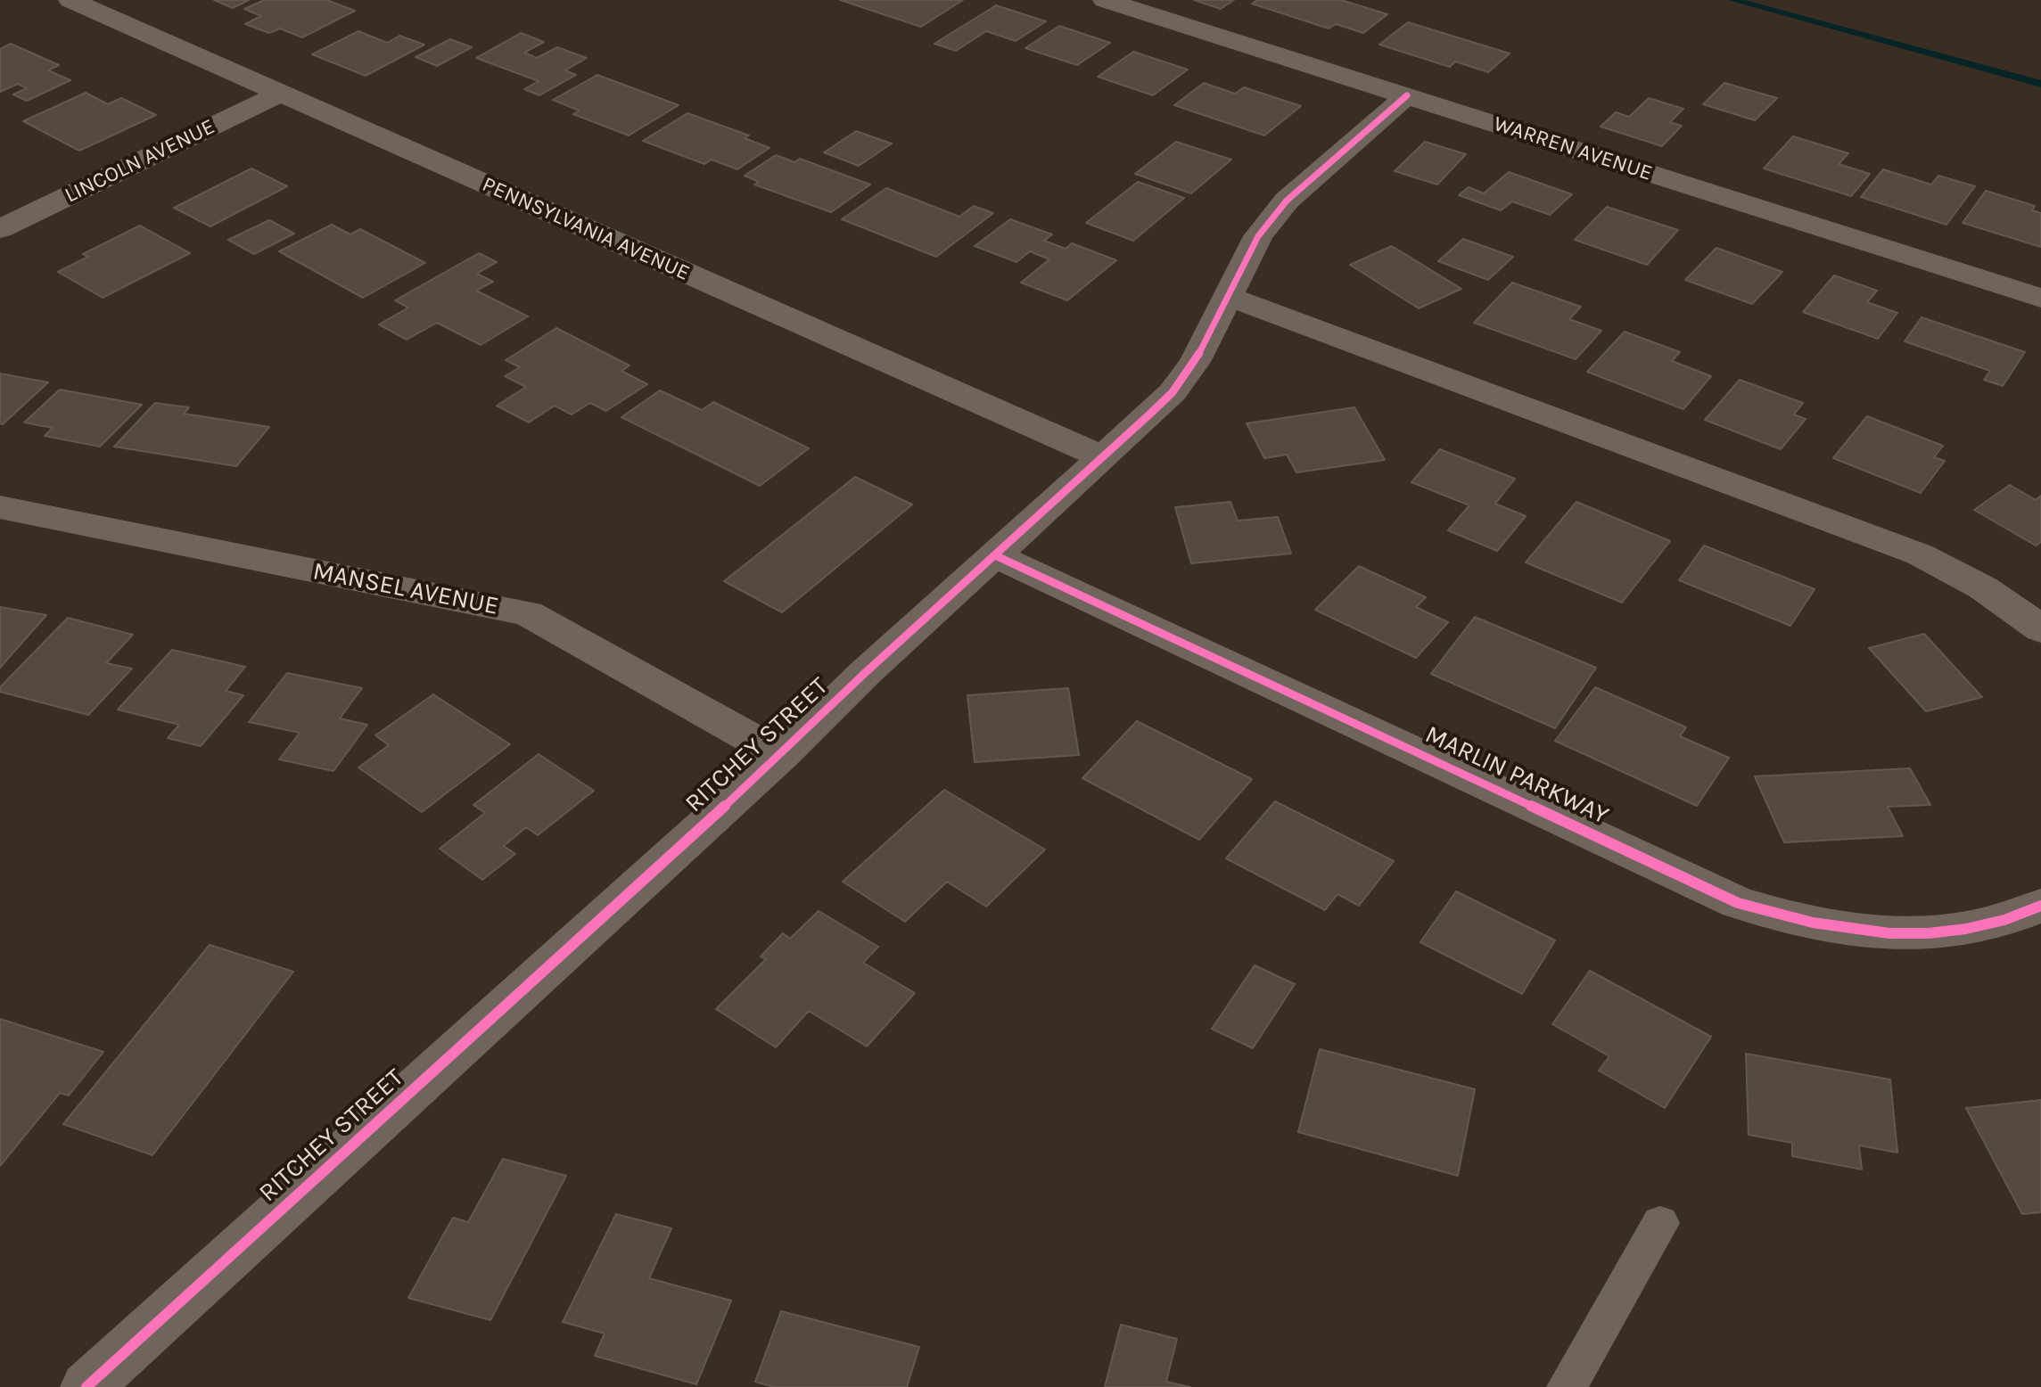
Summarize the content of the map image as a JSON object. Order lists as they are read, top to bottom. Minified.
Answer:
{"streets":{"street":["WARREN AVENUE","LINCOLN AVENUE","PENNSYLVANIA AVENUE","MANSEL AVENUE","RITCHEY STREET","MARLIN PARKWAY"]},"crossings":[["WARREN AVENUE","RITCHEY STREET"],["LINCOLN AVENUE","PENNSYLVANIA AVENUE"],["PENNSYLVANIA AVENUE","RITCHEY STREET"],["MANSEL AVENUE","RITCHEY STREET"],["RITCHEY STREET","MARLIN PARKWAY"]]}
